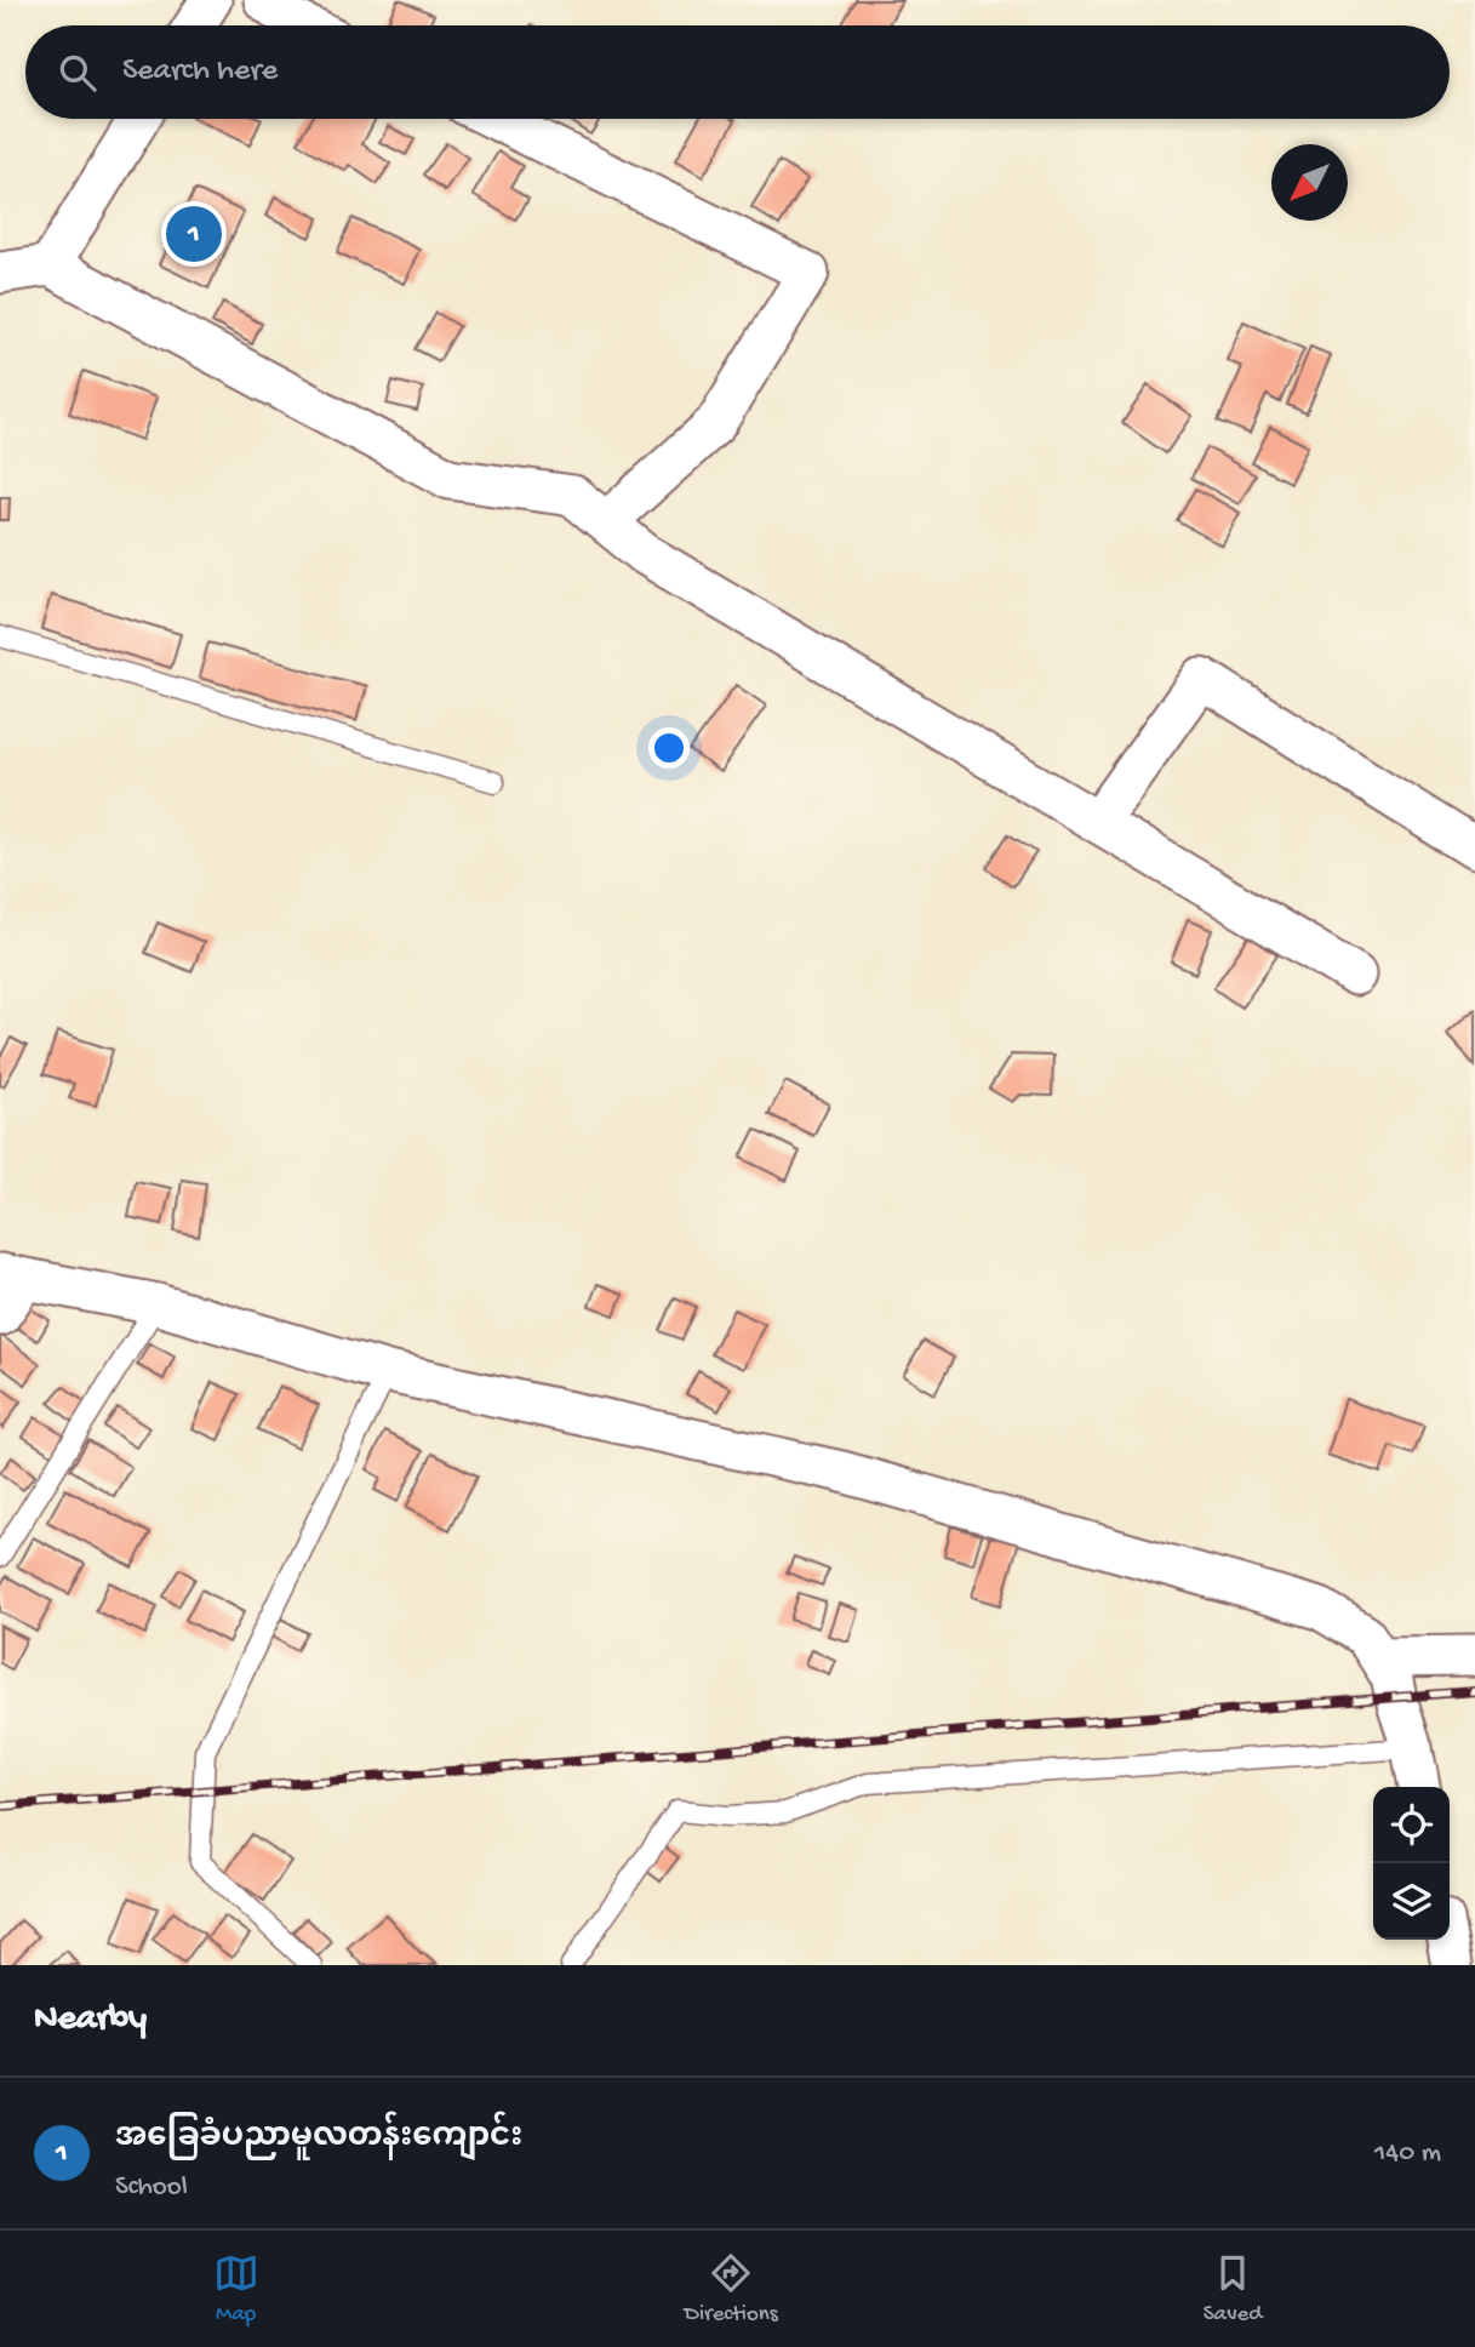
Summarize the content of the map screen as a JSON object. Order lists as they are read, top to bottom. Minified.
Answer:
{"north":"bottom left","page":{"search":"Search here","pins":"1","heading":"Nearby","list":[{"mark":"1","name":"အခြေခံပညာမူလတန်းကျောင်း","note":"School","value":"140 m"}],"nav":["Map","Directions","Saved"]}}
